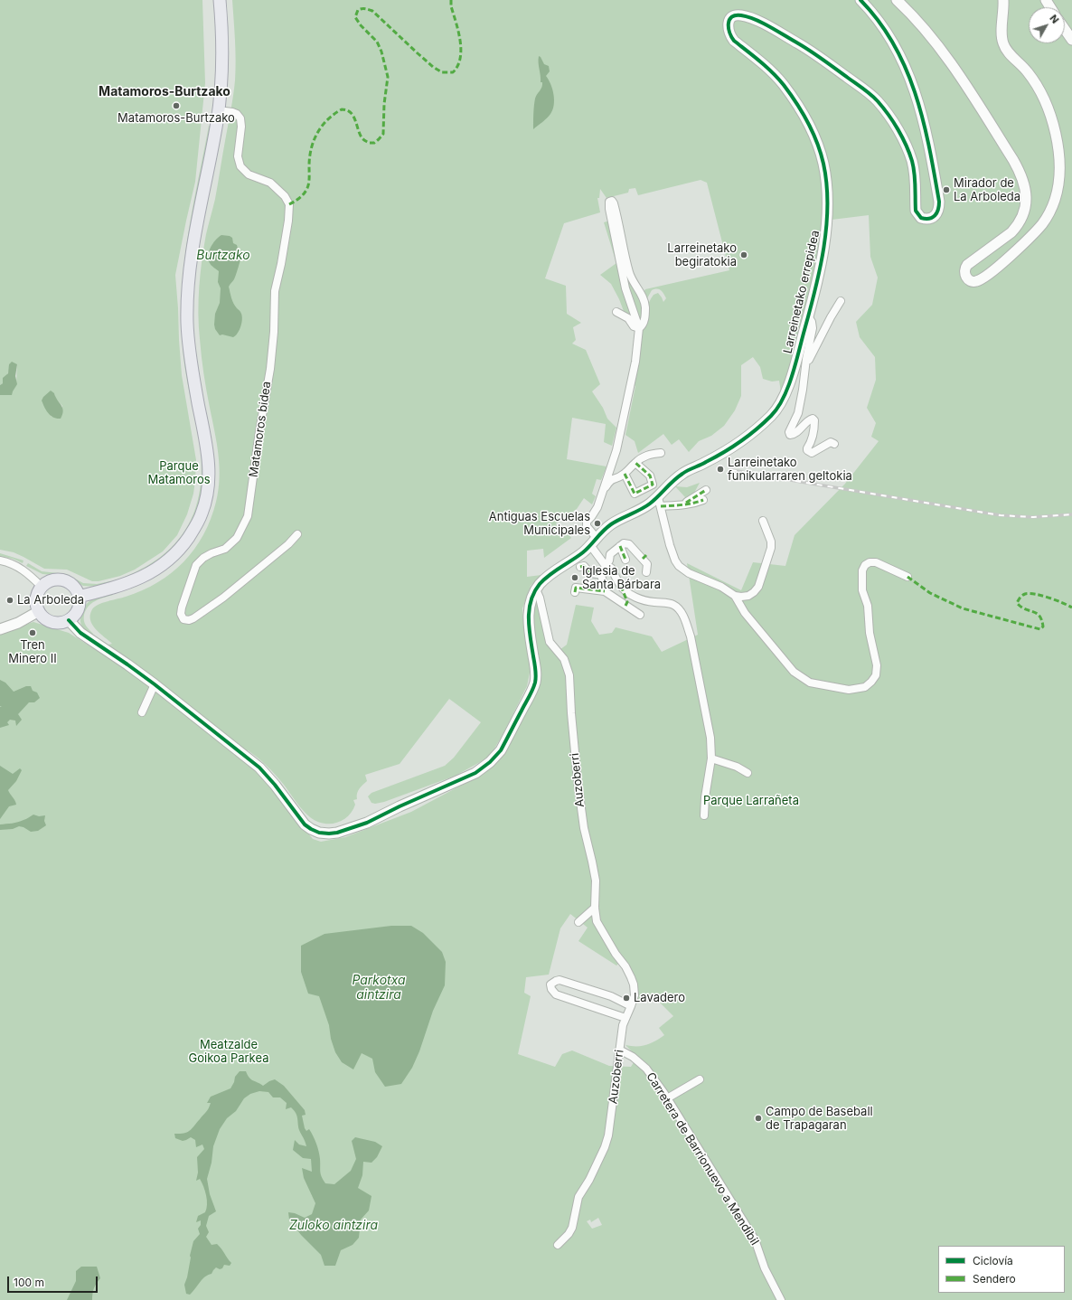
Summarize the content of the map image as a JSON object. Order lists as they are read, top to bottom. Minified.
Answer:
{"streets":{"street":["Larreinetako errepidea","Matamoros bidea","Auzoberri","Carretera de Barrionuevo a Mendibil"]},"crossings":[["Larreinetako errepidea","Auzoberri"],["Auzoberri","Carretera de Barrionuevo a Mendibil"]],"districts":["Matamoros-Burtzako"],"water":["Burtzako","Parkotxa aintzira","Zuloko aintzira"],"parks":["Parque Matamoros","Parque Larrañeta","Meatzalde Goikoa Parkea"],"places":["Matamoros-Burtzako","Mirador de La Arboleda","Larreinetako begiratokia","Larreinetako funikularraren geltokia","Antiguas Escuelas Municipales","Iglesia de Santa Bárbara","La Arboleda","Tren Minero II","Lavadero","Campo de Baseball de Trapagaran"],"legend":["Ciclovía","Sendero"],"scale_bar":"100 m","north":"top right"}
